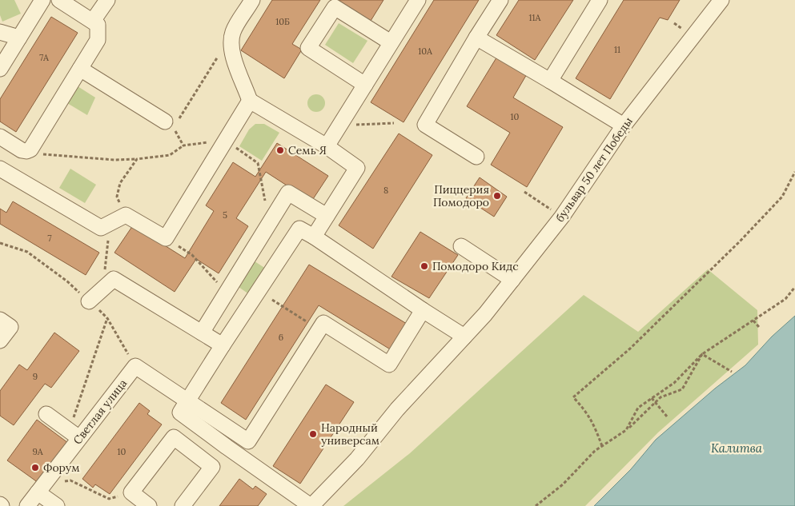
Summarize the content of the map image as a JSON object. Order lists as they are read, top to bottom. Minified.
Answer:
{"streets":{"street":["бульвар 50 лет Победы","Светлая улица"]},"water":["Калитва"],"places":["Семь Я","Пиццерия Помодоро","Помодоро Кидс","Народный универсам","Форум"],"house_numbers":["11А","10Б","11","10А","7А","10","8","5","7","6","9","9А","10"]}
